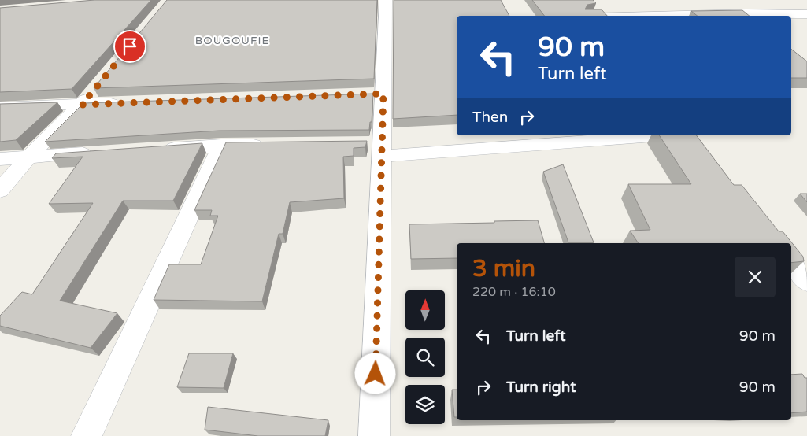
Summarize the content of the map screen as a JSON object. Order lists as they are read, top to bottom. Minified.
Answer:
{"districts":["BOUGOUFIE"],"north":"top","page":{"turn":["90 m","Turn left"],"then":"Then","heading":["3 min","220 m · 16:10"],"list":[{"name":"Turn left","value":"90 m"},{"name":"Turn right","value":"90 m"}]}}
